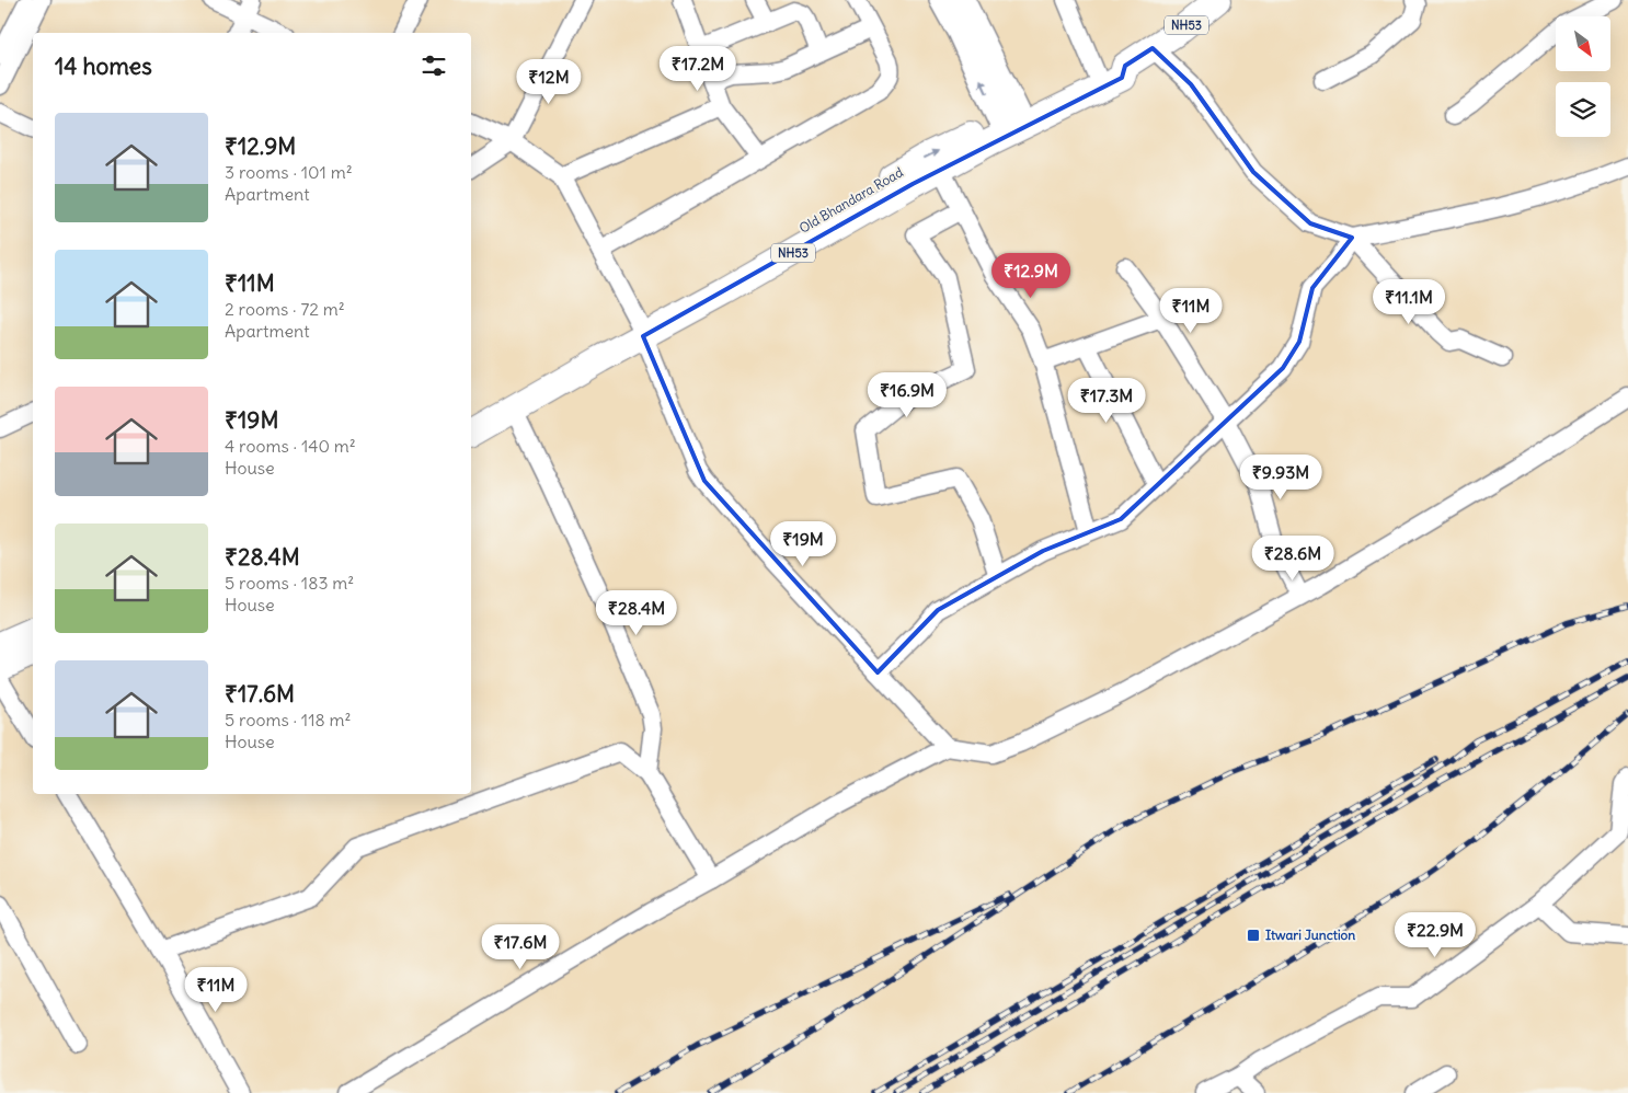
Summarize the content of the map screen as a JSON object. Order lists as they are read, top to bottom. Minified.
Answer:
{"streets":{"highway":["NH53","Old Bhandara Road"]},"crossings":[["NH53","Old Bhandara Road"]],"places":{"transit":["Itwari Junction"]},"north":"bottom right","page":{"heading":"14 homes","price":["₹17.2M","₹12M","₹12.9M","₹11.1M","₹11M","₹16.9M","₹17.3M","₹9.93M","₹19M","₹28.6M","₹28.4M","₹22.9M","₹17.6M","₹11M"],"list":[{"name":"₹12.9M","note":"3 rooms · 101 m² · Apartment"},{"name":"₹11M","note":"2 rooms · 72 m² · Apartment"},{"name":"₹19M","note":"4 rooms · 140 m² · House"},{"name":"₹28.4M","note":"5 rooms · 183 m² · House"},{"name":"₹17.6M","note":"5 rooms · 118 m² · House"}]}}
